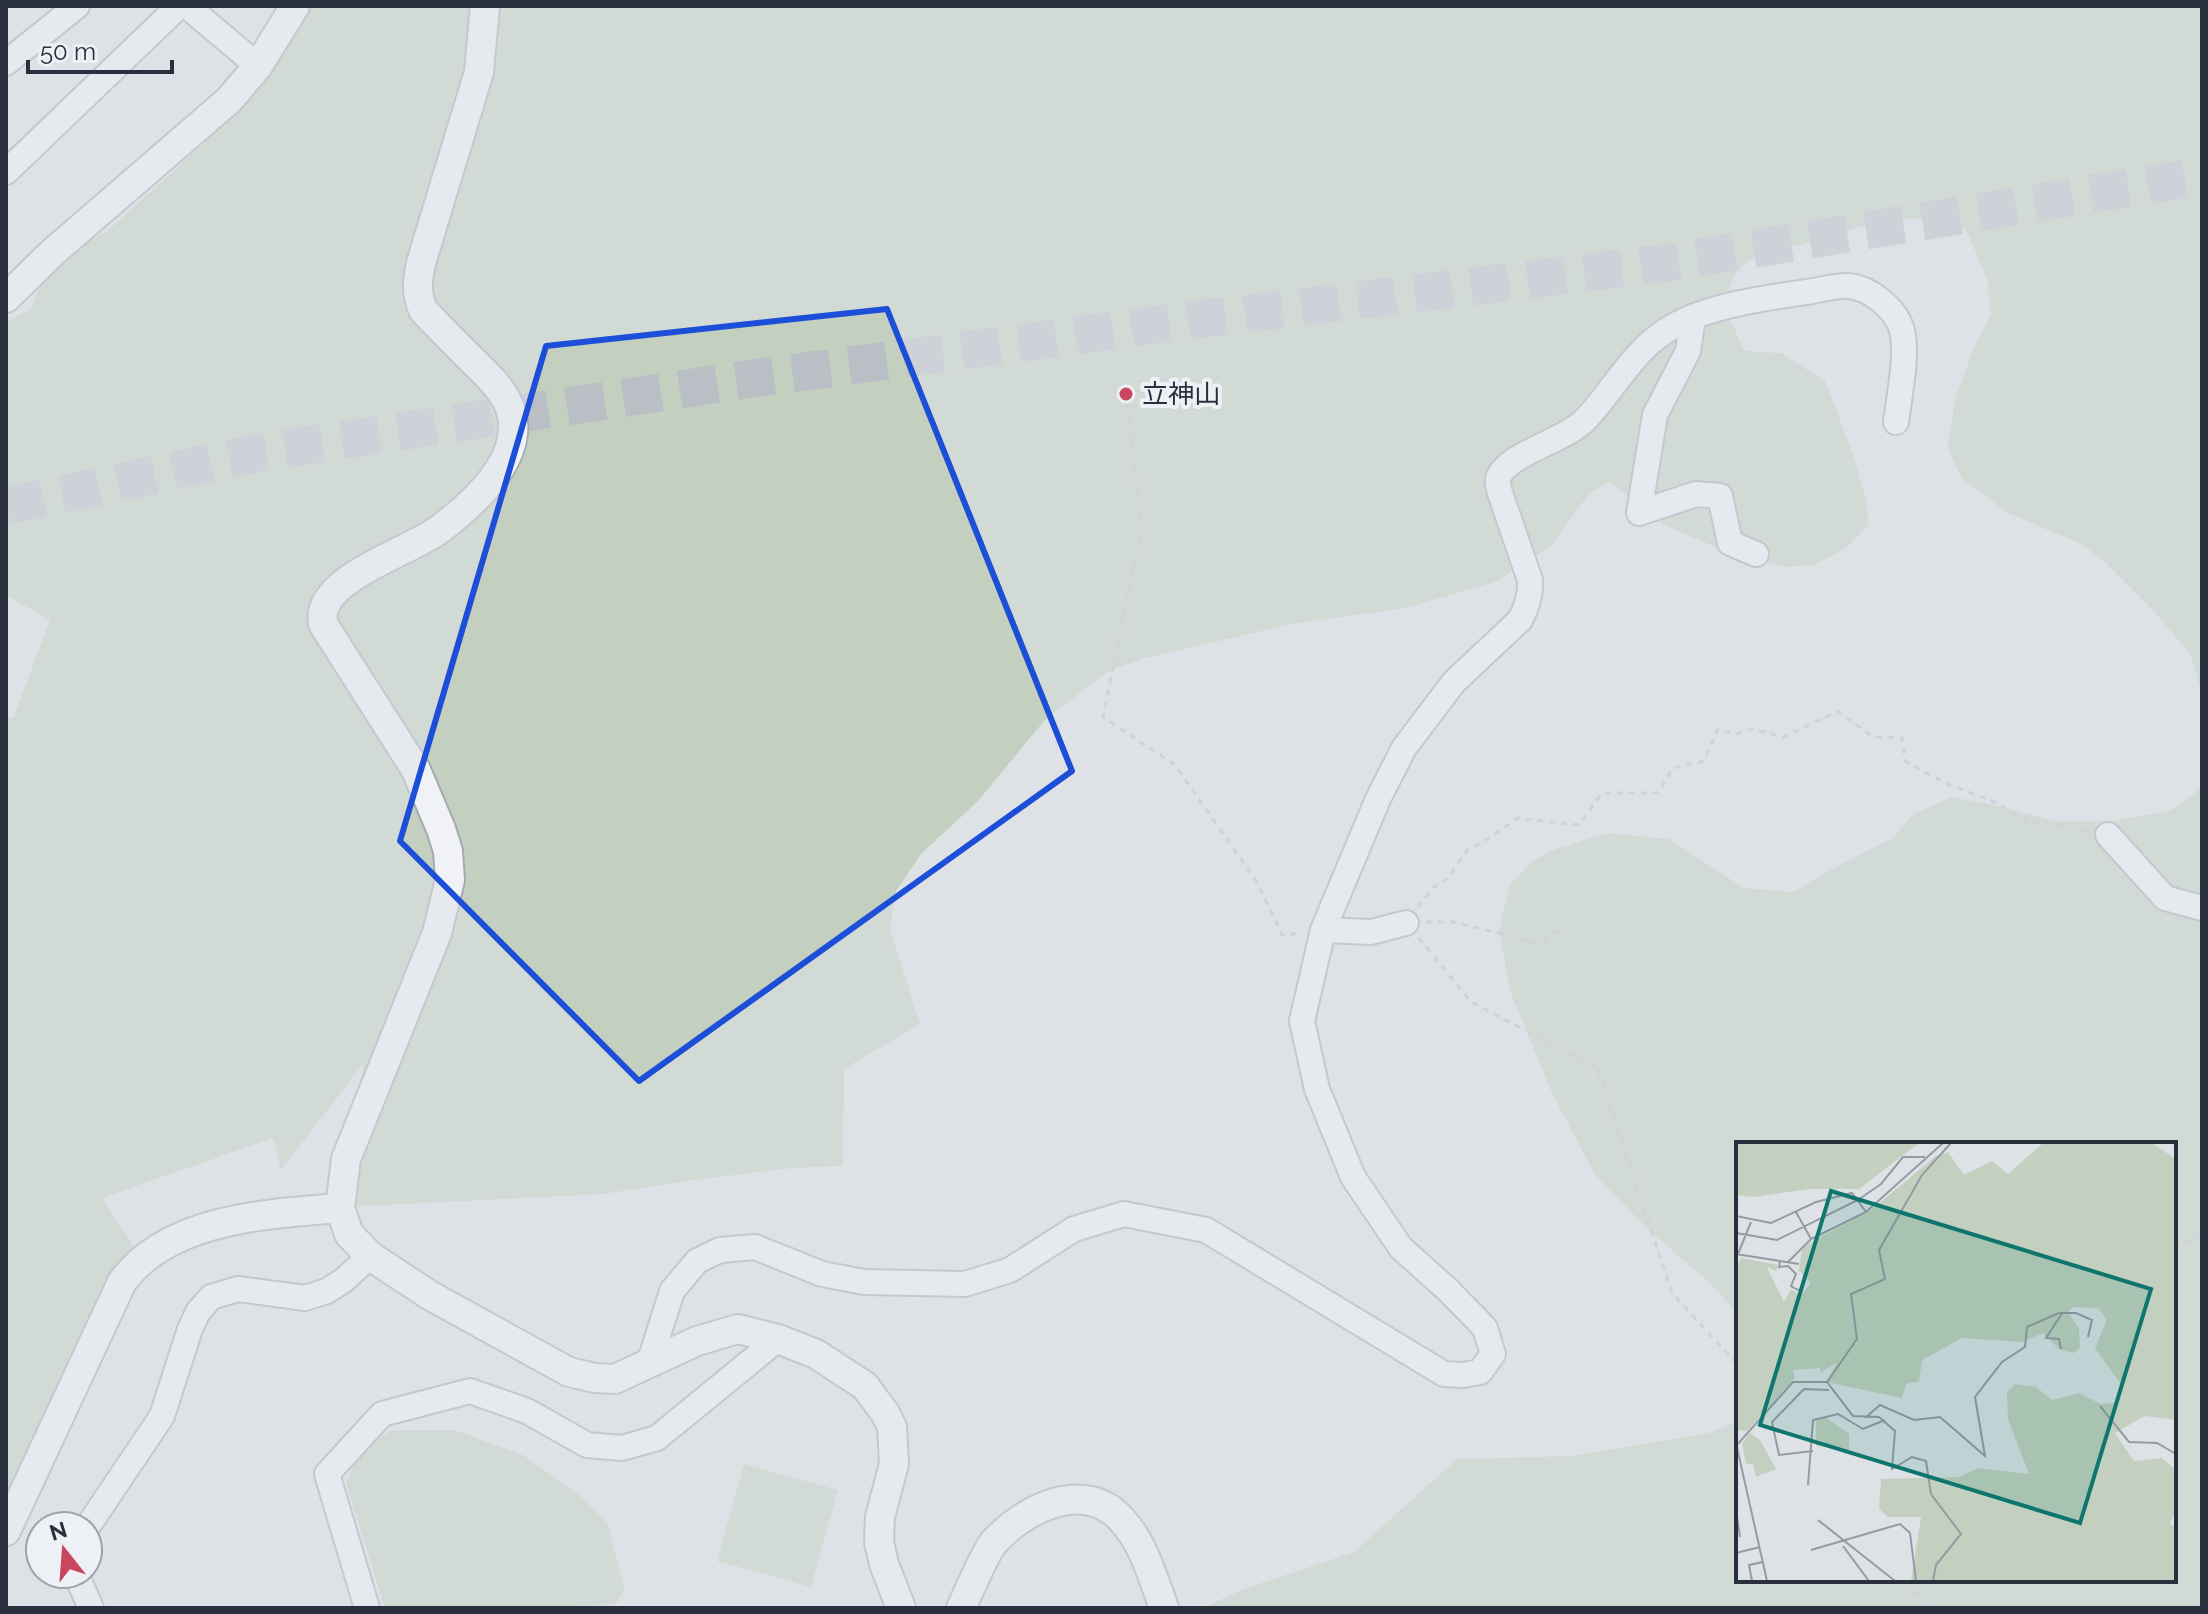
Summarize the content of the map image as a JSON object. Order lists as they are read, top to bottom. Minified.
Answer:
{"places":["立神山"],"scale_bar":"50 m","north":"top"}
